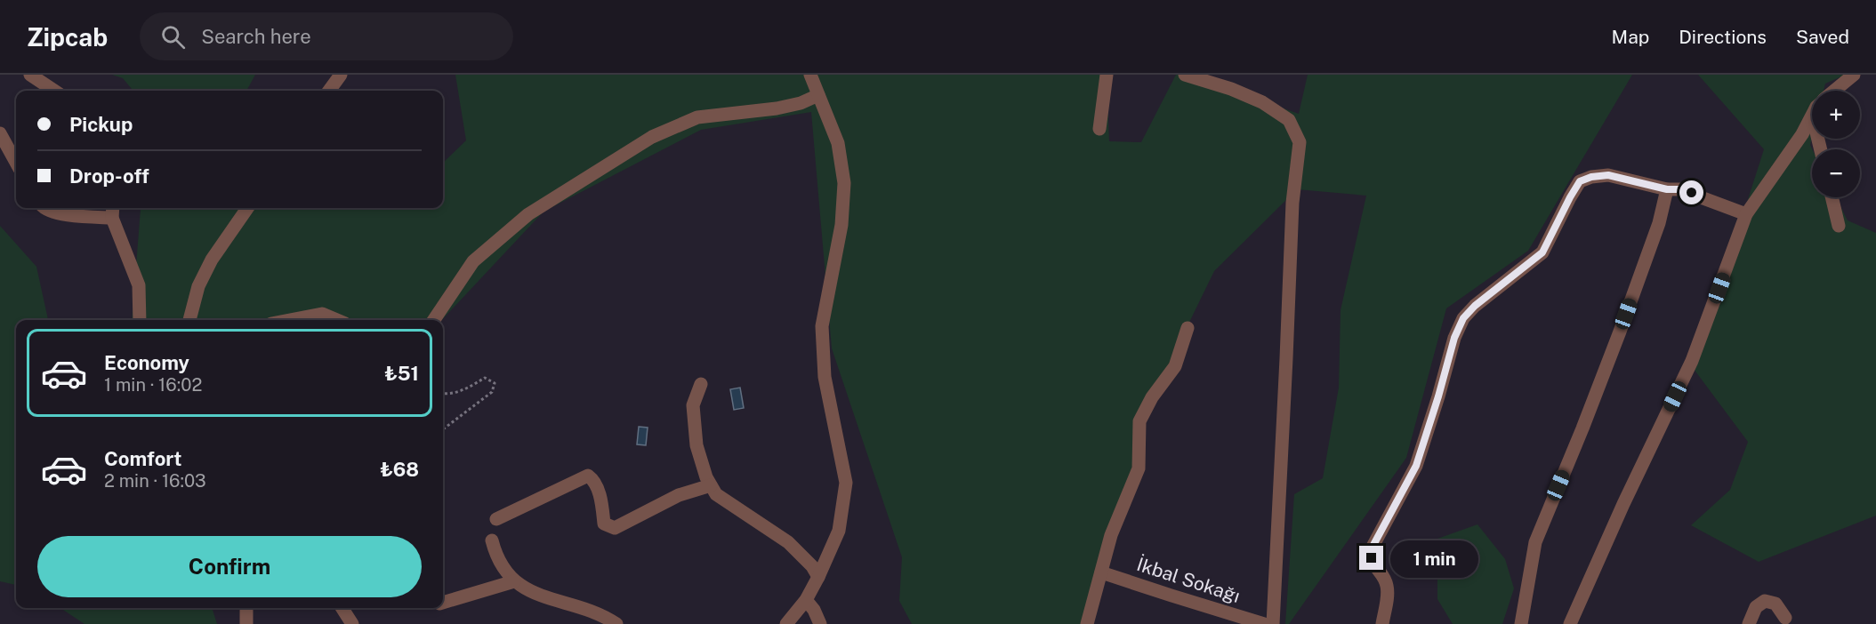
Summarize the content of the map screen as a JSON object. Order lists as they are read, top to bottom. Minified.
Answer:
{"streets":{"street":["İkbal Sokağı"]},"page":{"header":"Zipcab","search":"Search here","nav":["Map","Directions","Saved"],"map_buttons":["+","−"],"banner":["Pickup","Drop-off"],"list":[{"name":"Economy","note":"1 min · 16:02","value":"₺51"},{"name":"Comfort","note":"2 min · 16:03","value":"₺68"}],"buttons":"Confirm","bubble":"1 min"}}
